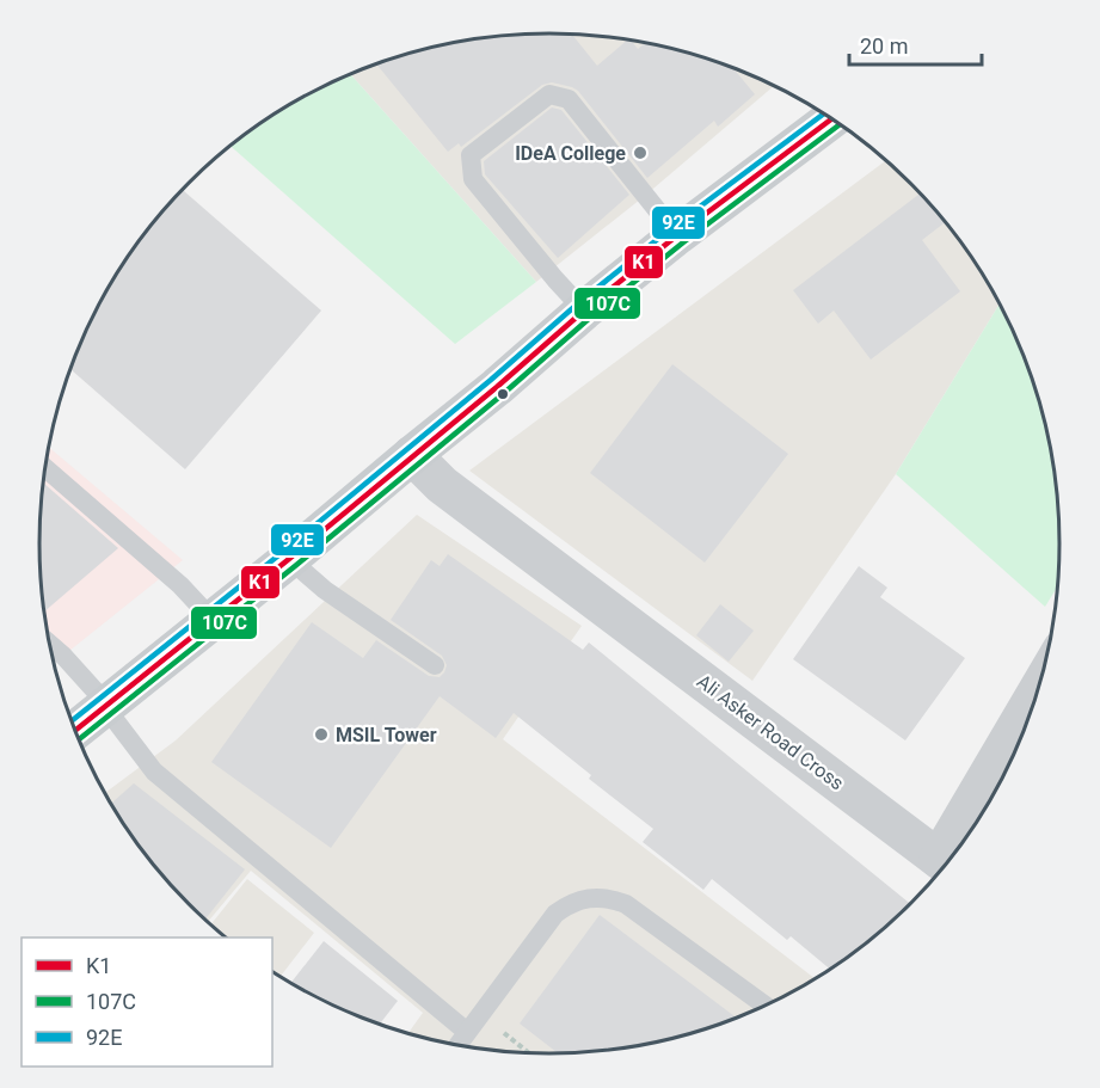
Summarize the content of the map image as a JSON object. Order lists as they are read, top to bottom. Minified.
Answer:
{"streets":{"street":["Ali Asker Road Cross"]},"places":["IDeA College","MSIL Tower"],"lines":["transit line 92E","transit line K1","transit line 107C"],"legend":["K1","107C","92E"],"scale_bar":"20 m"}
